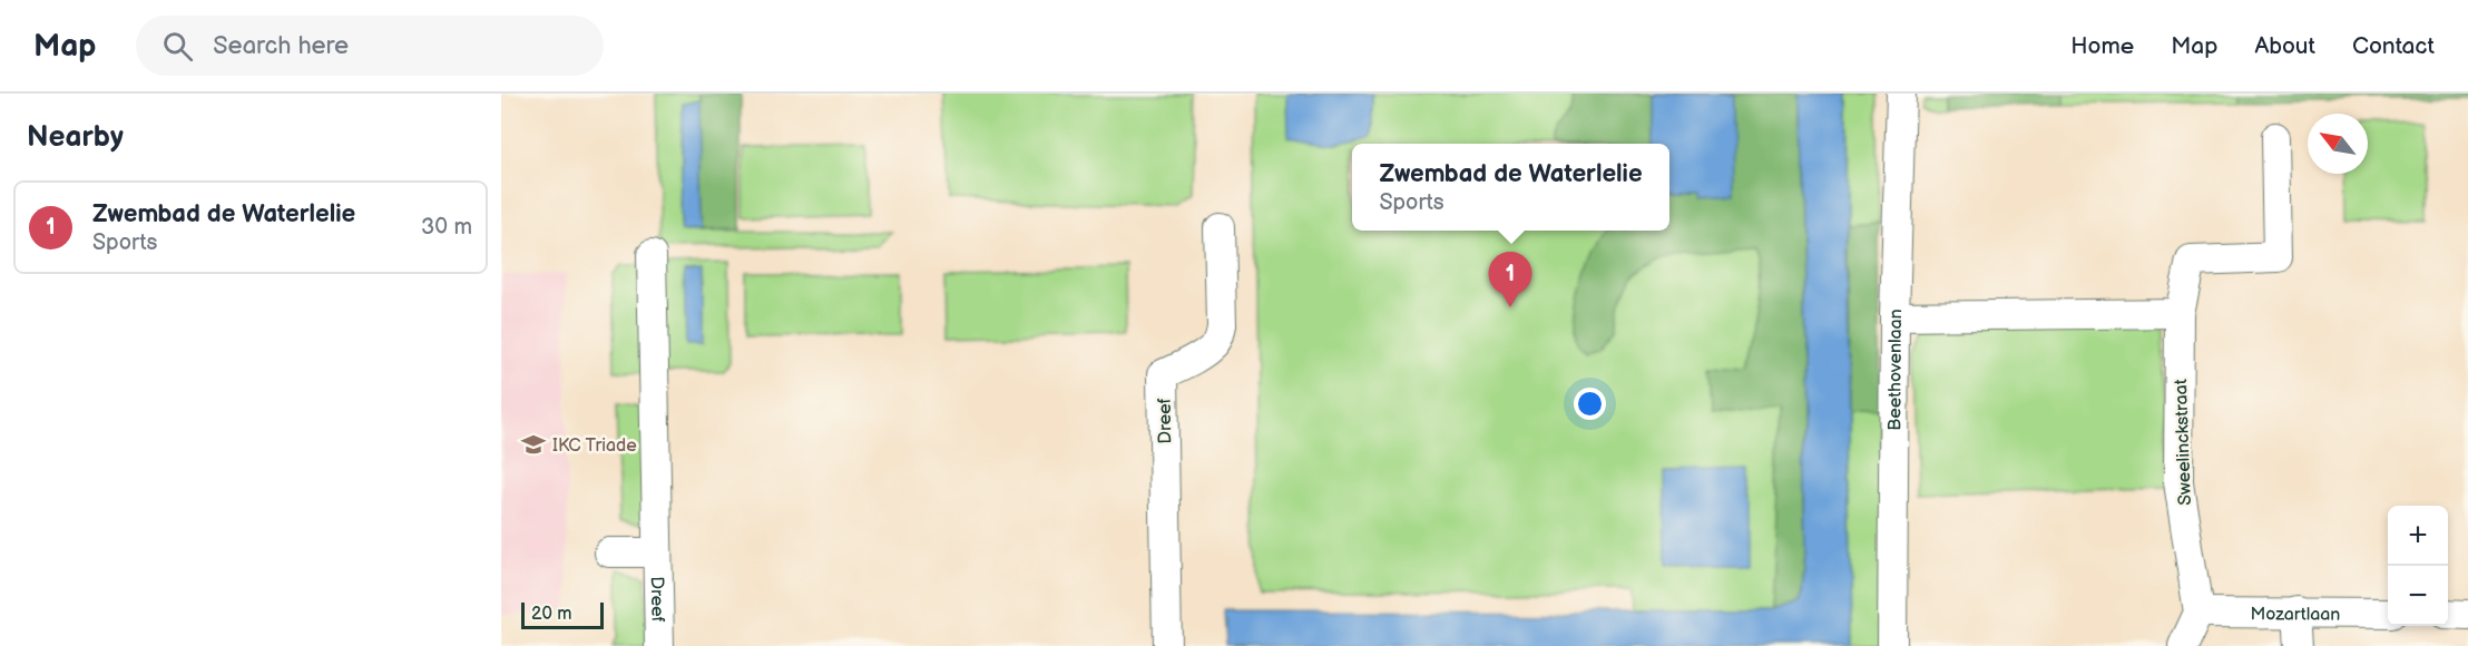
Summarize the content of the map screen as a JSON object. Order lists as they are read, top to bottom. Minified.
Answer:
{"streets":{"street":["Beethovenlaan","Dreef","Sweelinckstraat","Mozartlaan"]},"crossings":[["Sweelinckstraat","Mozartlaan"]],"places":{"school or university":["IKC Triade"]},"scale_bar":"20 m","north":"top left","page":{"header":"Map","search":"Search here","nav":["Home","Map","About","Contact"],"heading":"Nearby","popup":["Zwembad de Waterlelie","Sports"],"list":[{"mark":"1","name":"Zwembad de Waterlelie","note":"Sports","value":"30 m"}],"pins":"1","map_buttons":["+","−"],"scale":"20 m"}}
